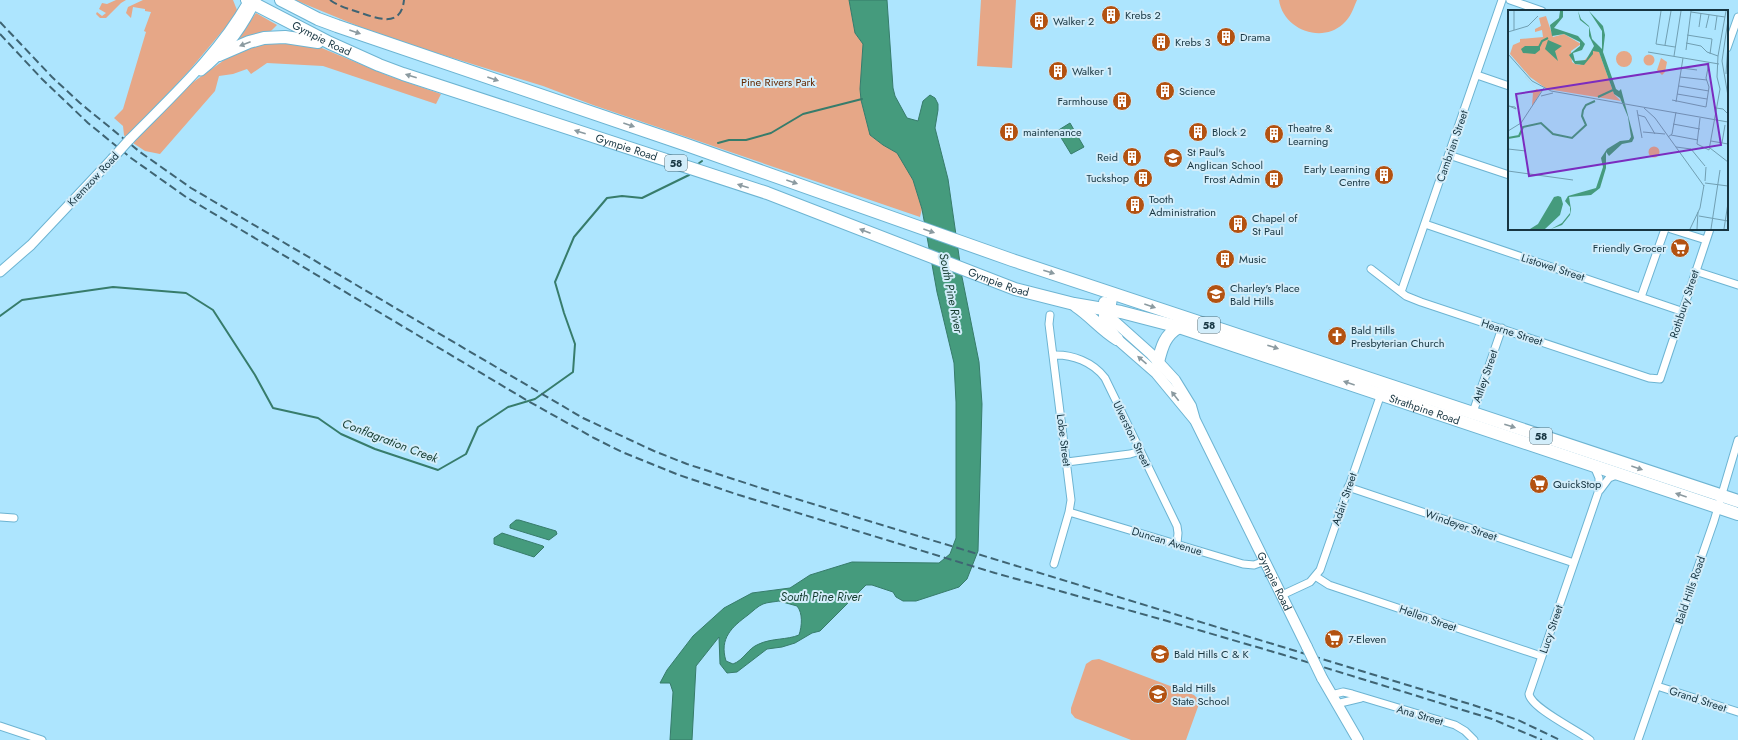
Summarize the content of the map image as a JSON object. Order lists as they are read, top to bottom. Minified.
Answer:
{"streets":{"highway":["Gympie Road","58","Strathpine Road"],"street":["Cambrian Street","Kremzow Road","Listowel Street","Rothbury Street","Hearne Street","Attley Street","Ulverston Street","Lobe Street","Adair Street","Windeyer Street","Duncan Avenue","Bald Hills Road","Hellen Street","Lucy Street","Grand Street","Ana Street"]},"crossings":[["Gympie Road","Kremzow Road"],["Gympie Road","Strathpine Road"],["Gympie Road","Adair Street"],["Gympie Road","Duncan Avenue"],["Gympie Road","Ana Street"],["Cambrian Street","Listowel Street"],["Cambrian Street","Hearne Street"],["Listowel Street","Rothbury Street"],["Rothbury Street","Hearne Street"],["Hearne Street","Attley Street"],["Attley Street","Strathpine Road"],["Strathpine Road","Adair Street"],["Strathpine Road","Bald Hills Road"],["Strathpine Road","Lucy Street"],["Ulverston Street","Lobe Street"],["Ulverston Street","Duncan Avenue"],["Lobe Street","Duncan Avenue"],["Adair Street","Windeyer Street"],["Adair Street","Hellen Street"],["Windeyer Street","Lucy Street"],["Bald Hills Road","Grand Street"],["Hellen Street","Lucy Street"]],"water":["South Pine River","Conflagration Creek"],"parks":["Pine Rivers Park"],"places":{"building":["Krebs 2","Walker 2","Drama","Krebs 3","Walker 1","Science","Farmhouse","maintenance","Block 2","Theatre & Learning","Reid","Early Learning Centre","Tuckshop","Frost Admin","Tooth Administration","Chapel of St Paul","Music"],"school or university":["St Paul's Anglican School","Charley's Place Bald Hills","Bald Hills C & K","Bald Hills State School"],"supermarket":["Friendly Grocer","QuickStop","7-Eleven"],"church":["Bald Hills Presbyterian Church"]}}
